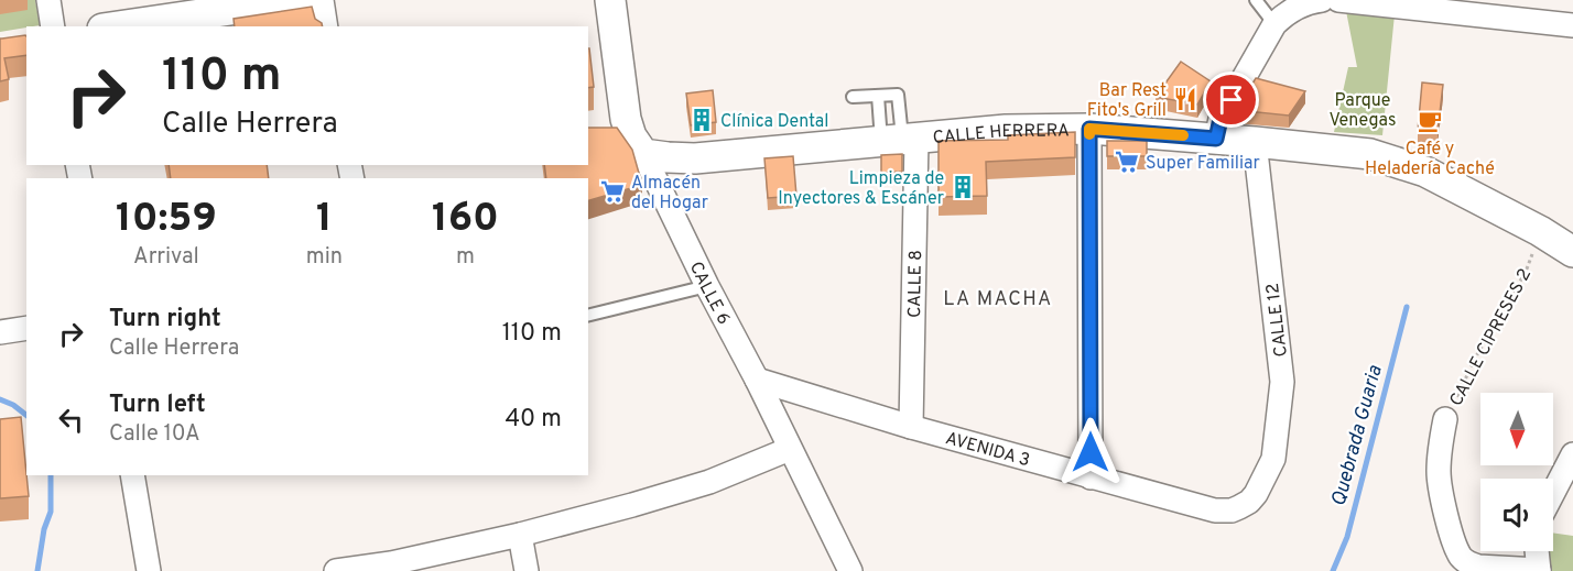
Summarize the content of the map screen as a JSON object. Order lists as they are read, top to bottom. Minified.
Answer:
{"streets":{"street":["CALLE HERRERA","CALLE 8","CALLE 6","CALLE 12","CALLE CIPRESES 2","AVENIDA 3"]},"crossings":[["CALLE HERRERA","CALLE 8"],["CALLE HERRERA","CALLE 6"],["CALLE HERRERA","CALLE 12"],["CALLE HERRERA","CALLE CIPRESES 2"],["CALLE 8","AVENIDA 3"],["CALLE 6","AVENIDA 3"],["CALLE 12","AVENIDA 3"]],"districts":["LA MACHA"],"water":["Quebrada Guaria"],"parks":["Parque Venegas"],"places":{"restaurant":["Bar Rest Fito's Grill"],"building":["Clínica Dental","Limpieza de Inyectores & Escáner"],"cafe":["Café y Heladería Caché"],"supermarket":["Super Familiar","Almacén del Hogar"]},"north":"bottom","page":{"turn":["110 m","Calle Herrera"],"eta":["10:59","Arrival","1","min","160","m"],"list":[{"name":"Turn right","note":"Calle Herrera","value":"110 m"},{"name":"Turn left","note":"Calle 10A","value":"40 m"}]}}
